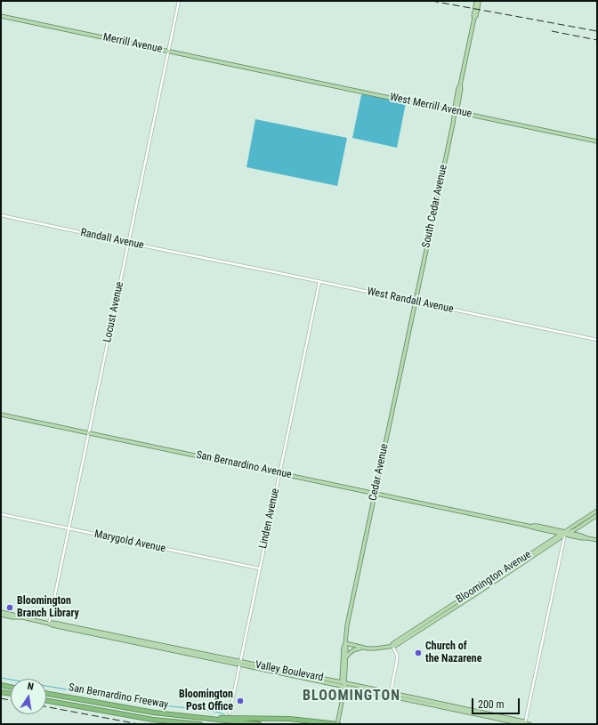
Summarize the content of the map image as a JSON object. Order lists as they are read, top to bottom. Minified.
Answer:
{"streets":{"highway":["San Bernardino Freeway"],"main road":["Merrill Avenue","West Merrill Avenue","South Cedar Avenue","San Bernardino Avenue","Cedar Avenue","Bloomington Avenue","Valley Boulevard"],"street":["Randall Avenue","West Randall Avenue","Locust Avenue","Linden Avenue","Marygold Avenue"]},"crossings":[["Merrill Avenue","West Merrill Avenue"],["Merrill Avenue","Locust Avenue"],["West Merrill Avenue","South Cedar Avenue"],["South Cedar Avenue","West Randall Avenue"],["South Cedar Avenue","Cedar Avenue"],["Randall Avenue","West Randall Avenue"],["Randall Avenue","Locust Avenue"],["West Randall Avenue","Cedar Avenue"],["West Randall Avenue","Linden Avenue"],["Locust Avenue","San Bernardino Avenue"],["Locust Avenue","Marygold Avenue"],["Locust Avenue","Valley Boulevard"],["San Bernardino Avenue","Cedar Avenue"],["San Bernardino Avenue","Linden Avenue"],["Cedar Avenue","Bloomington Avenue"],["Cedar Avenue","Valley Boulevard"],["Linden Avenue","Marygold Avenue"],["Linden Avenue","Valley Boulevard"]],"districts":["BLOOMINGTON"],"places":["Bloomington Branch Library","Church of the Nazarene","Bloomington Post Office"],"scale_bar":"200 m","north":"top"}
